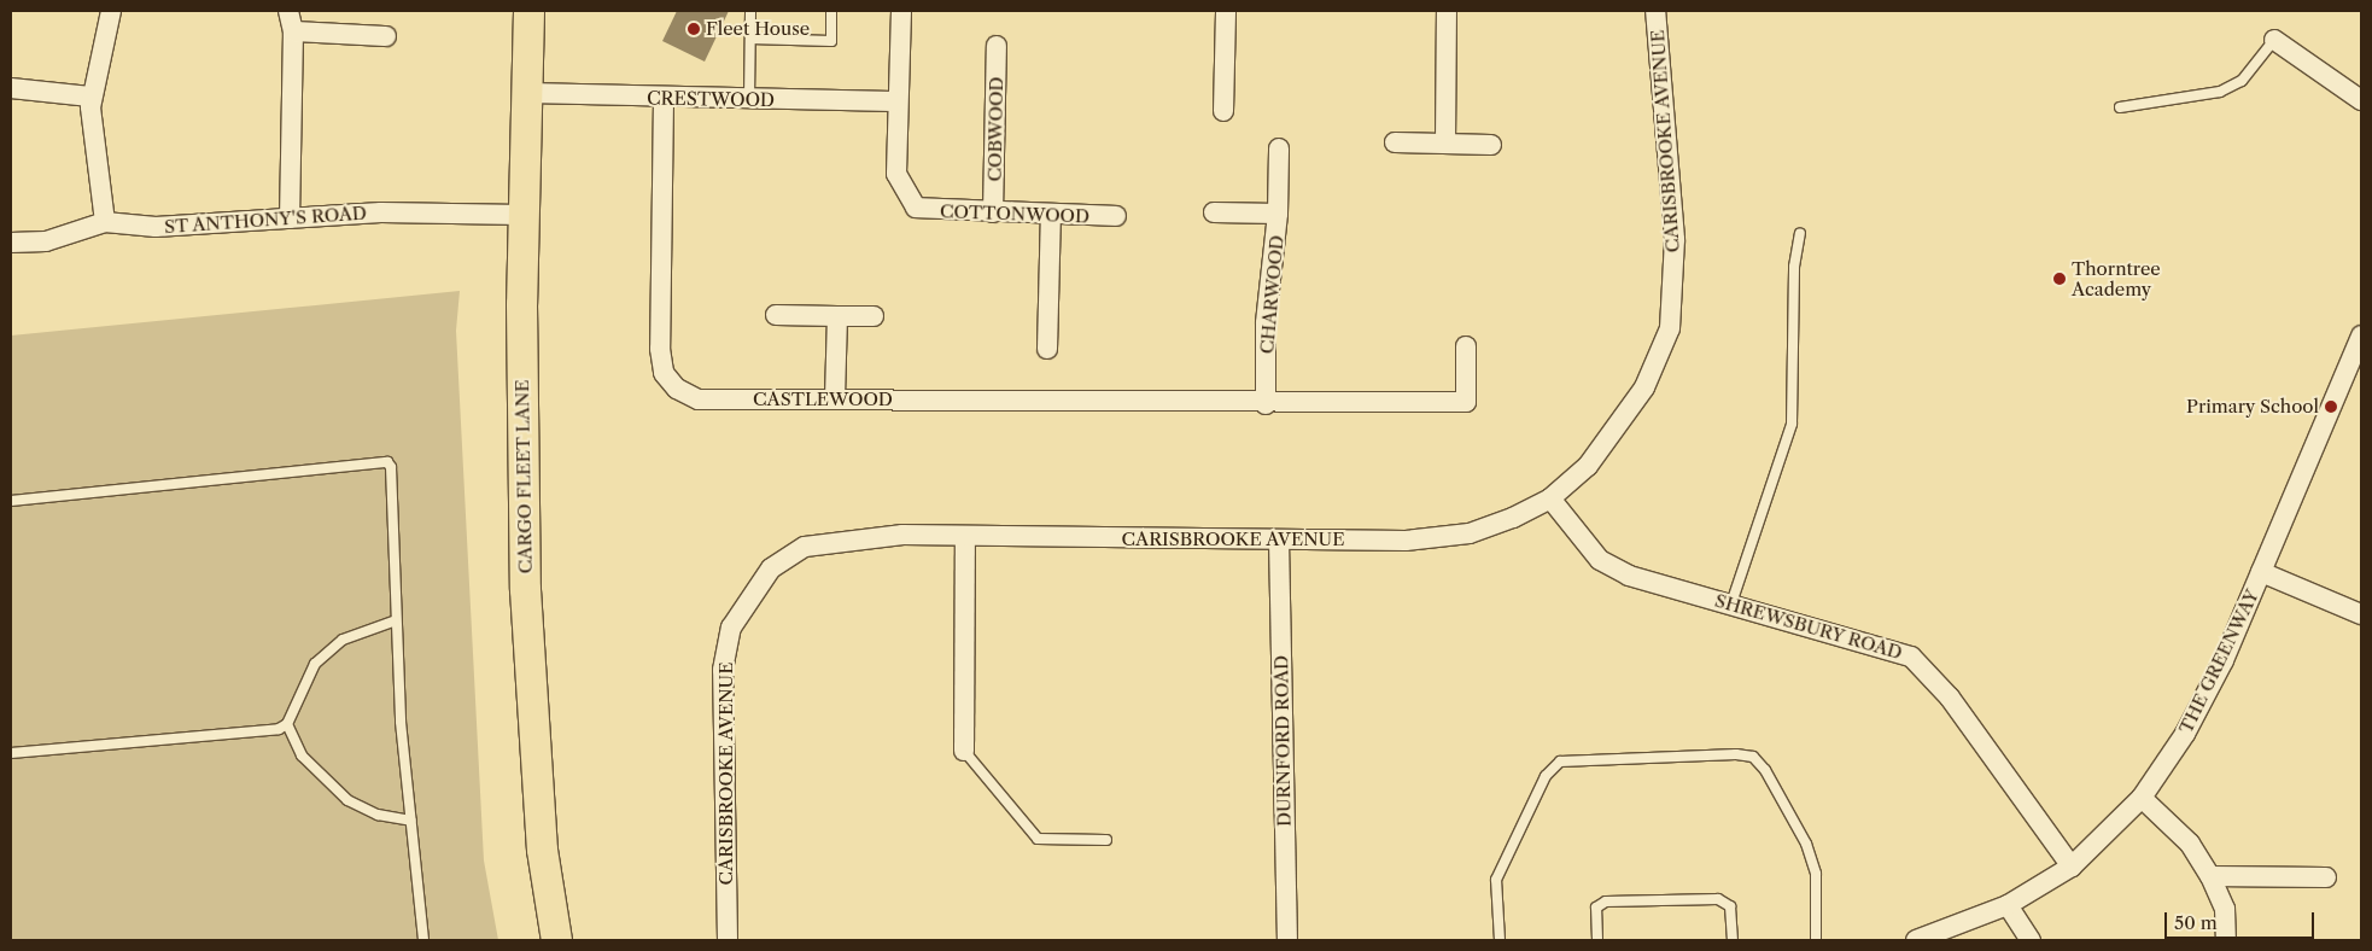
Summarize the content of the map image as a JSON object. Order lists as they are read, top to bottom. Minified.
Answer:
{"streets":{"main road":["CARGO FLEET LANE"],"street":["CRESTWOOD","COBWOOD","CARISBROOKE AVENUE","COTTONWOOD","ST ANTHONY'S ROAD","CHARWOOD","CASTLEWOOD","SHREWSBURY ROAD","THE GREENWAY","DURNFORD ROAD"]},"crossings":[["CRESTWOOD","COTTONWOOD"],["CRESTWOOD","CASTLEWOOD"],["CRESTWOOD","CARGO FLEET LANE"],["COBWOOD","COTTONWOOD"],["CARISBROOKE AVENUE","SHREWSBURY ROAD"],["CARISBROOKE AVENUE","DURNFORD ROAD"],["ST ANTHONY'S ROAD","CARGO FLEET LANE"],["CHARWOOD","CASTLEWOOD"],["SHREWSBURY ROAD","THE GREENWAY"]],"places":["Fleet House","Thorntree Academy","Primary School"],"scale_bar":"50 m"}
